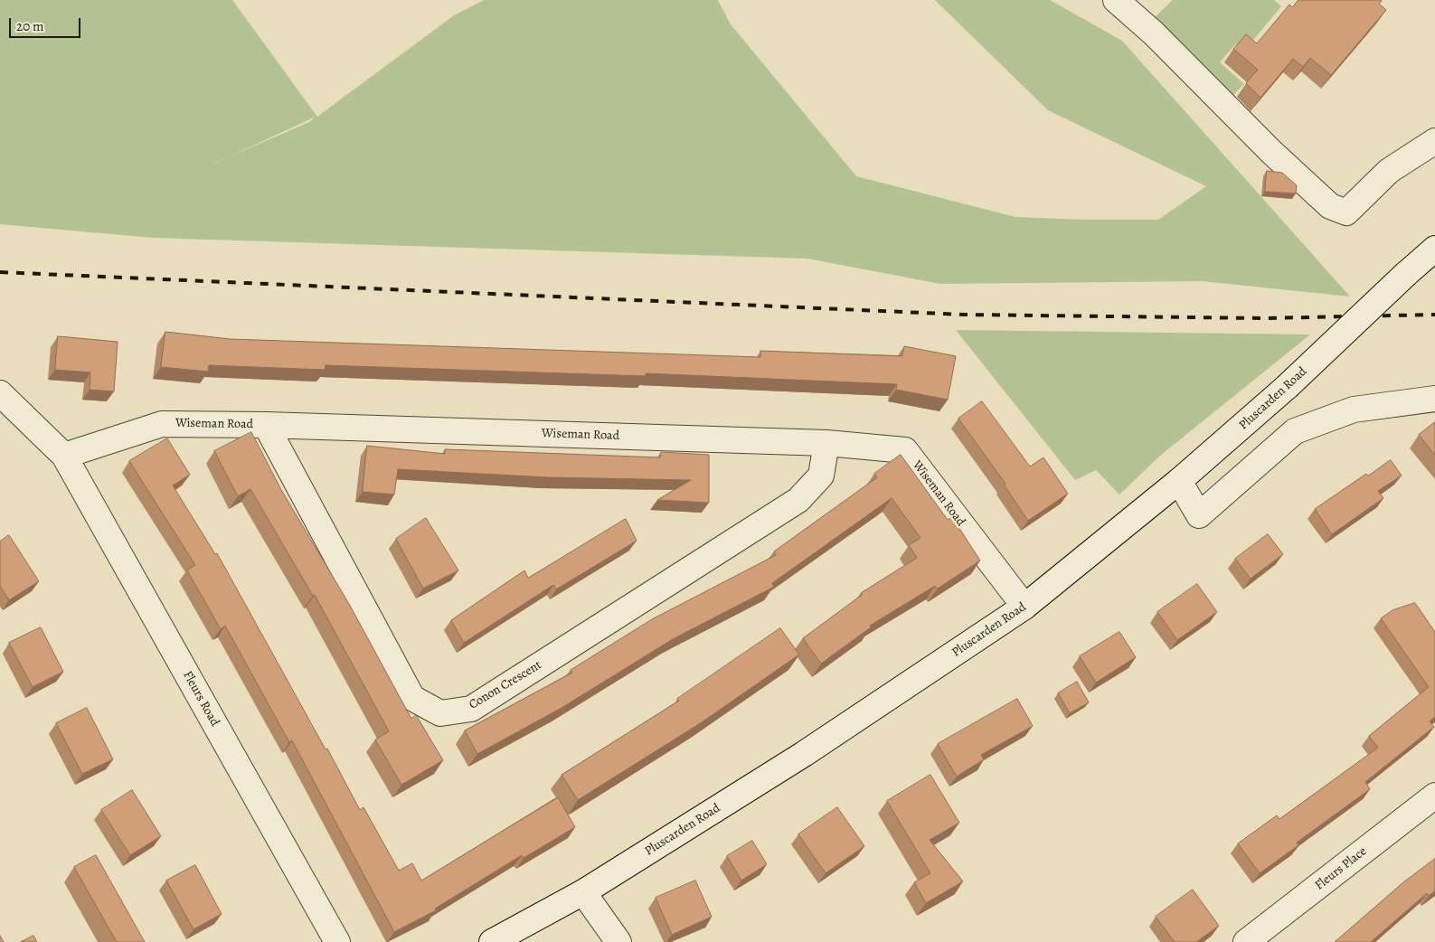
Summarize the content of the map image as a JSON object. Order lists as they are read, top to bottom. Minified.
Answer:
{"streets":{"street":["Pluscarden Road","Wiseman Road","Conon Crescent","Fleurs Road","Fleurs Place"]},"crossings":[["Pluscarden Road","Wiseman Road"],["Wiseman Road","Conon Crescent"],["Wiseman Road","Fleurs Road"]],"scale_bar":"20 m"}
